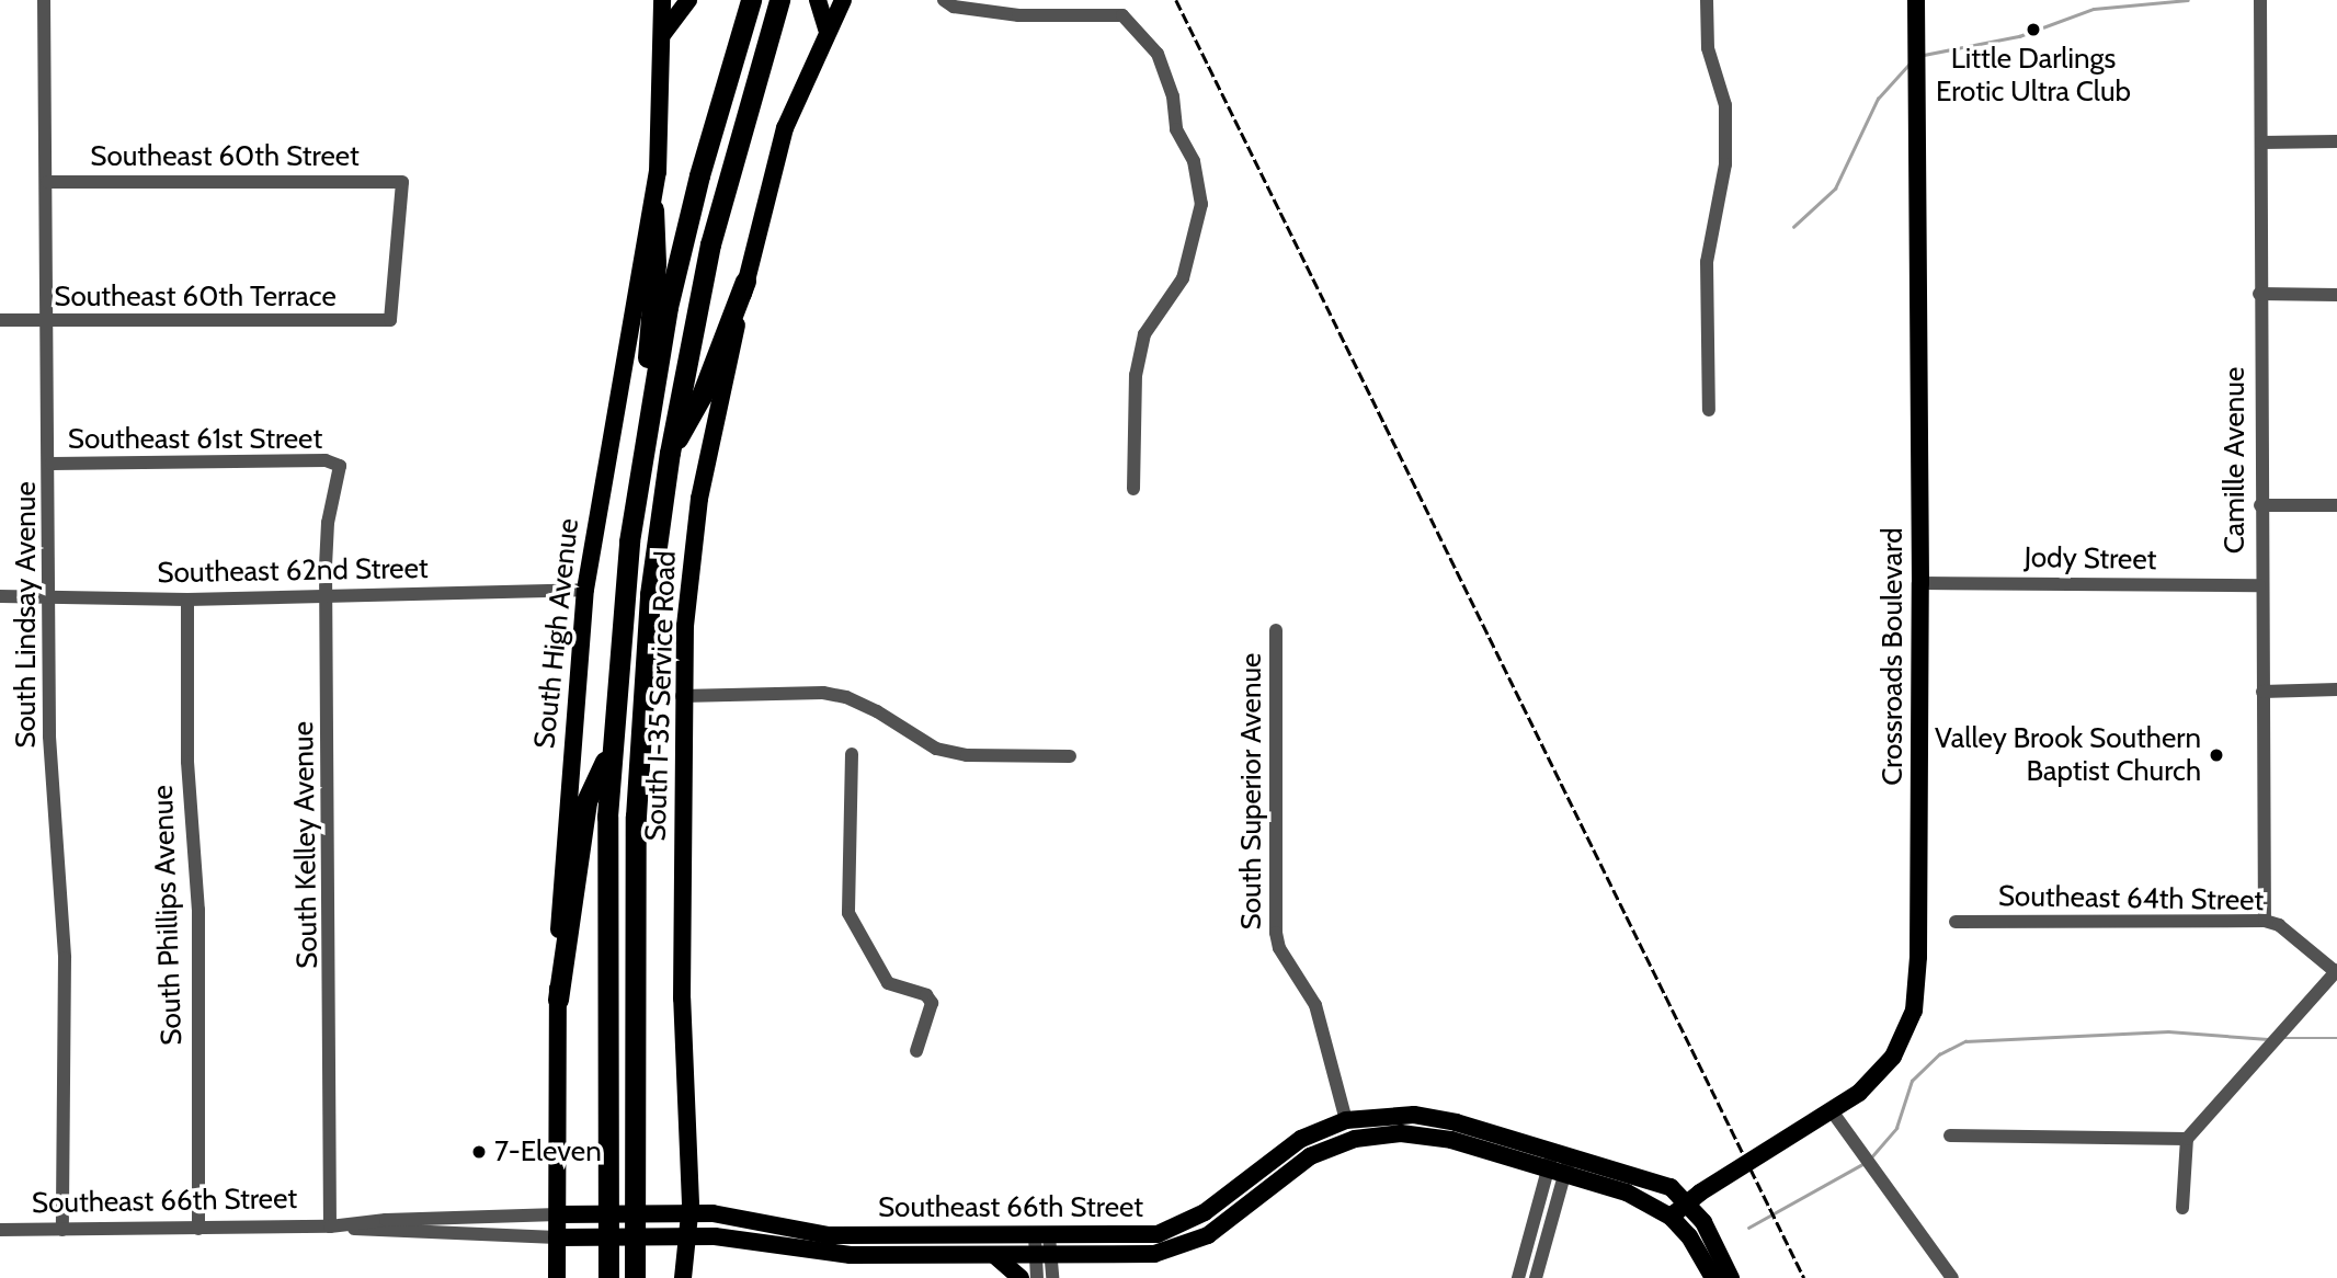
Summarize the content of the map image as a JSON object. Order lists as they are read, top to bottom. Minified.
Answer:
{"streets":{"main road":["South High Avenue","Crossroads Boulevard","South I-35 Service Road","Southeast 66th Street"],"street":["Southeast 60th Street","Southeast 60th Terrace","Southeast 61st Street","Camille Avenue","Jody Street","Southeast 62nd Street","South Lindsay Avenue","South Superior Avenue","South Kelley Avenue","Southeast 64th Street","South Phillips Avenue"]},"crossings":[["Southeast 60th Street","Southeast 60th Terrace"],["Southeast 60th Street","South Lindsay Avenue"],["Southeast 60th Terrace","South Lindsay Avenue"],["Southeast 61st Street","South Lindsay Avenue"],["Southeast 61st Street","South Kelley Avenue"],["Camille Avenue","Jody Street"],["Camille Avenue","Southeast 64th Street"],["Jody Street","Crossroads Boulevard"],["Southeast 62nd Street","South Lindsay Avenue"],["Southeast 62nd Street","South High Avenue"],["Southeast 62nd Street","South Kelley Avenue"],["Southeast 62nd Street","South Phillips Avenue"],["South Lindsay Avenue","Southeast 66th Street"],["South High Avenue","Southeast 66th Street"],["Crossroads Boulevard","Southeast 66th Street"],["South I-35 Service Road","Southeast 66th Street"],["South Superior Avenue","Southeast 66th Street"],["South Kelley Avenue","Southeast 66th Street"],["South Phillips Avenue","Southeast 66th Street"]],"places":["Little Darlings Erotic Ultra Club","Valley Brook Southern Baptist Church","7-Eleven"]}
